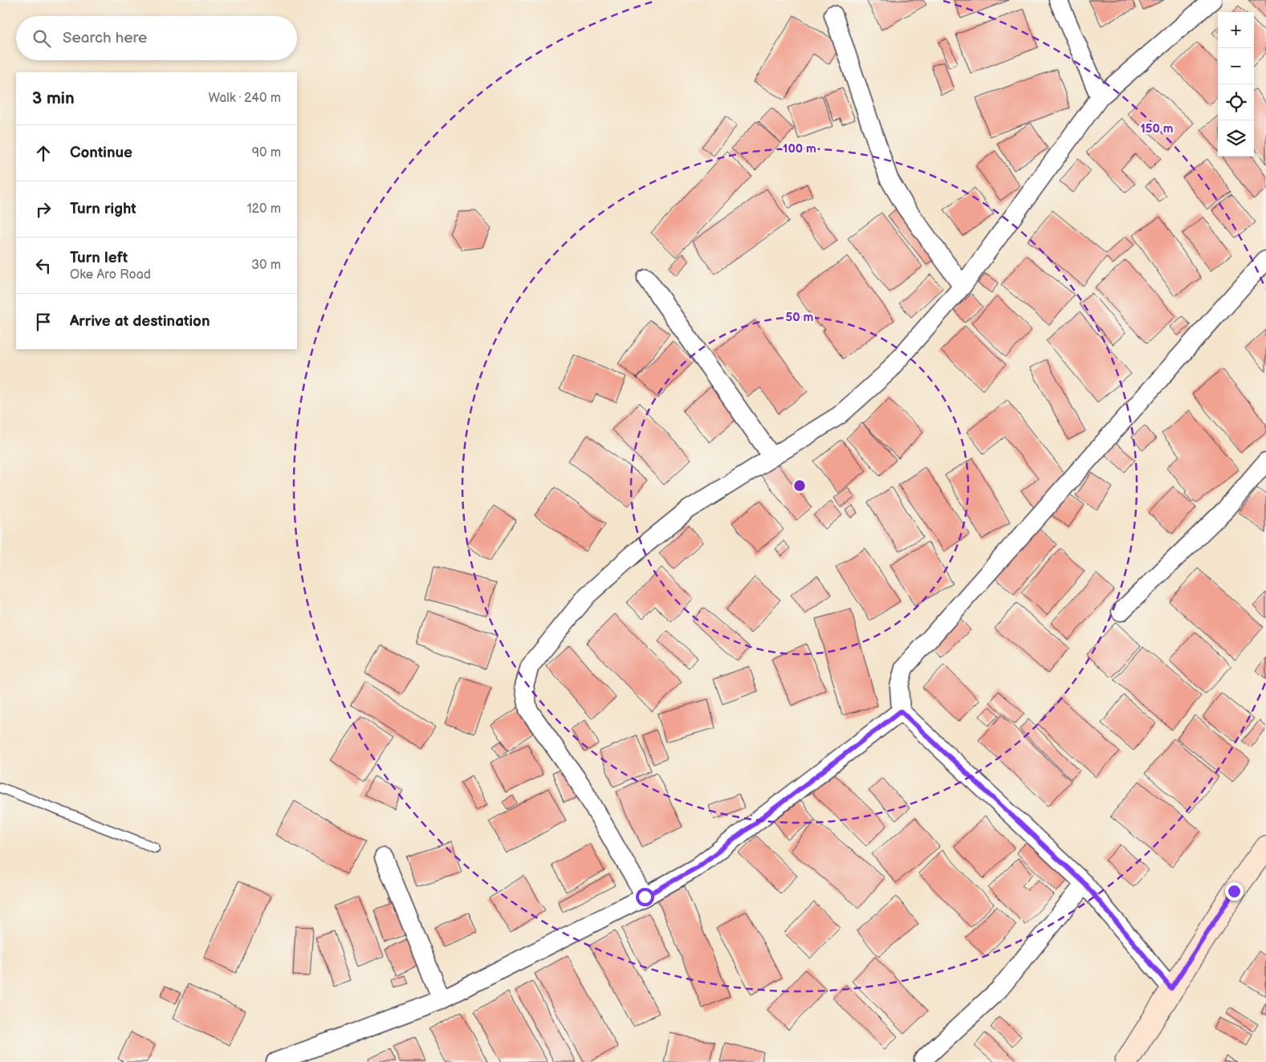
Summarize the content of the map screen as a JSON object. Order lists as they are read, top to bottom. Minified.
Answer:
{"page":{"map_buttons":["+","−"],"search":"Search here","heading":["3 min","Walk · 240 m"],"list":[["Continue","90 m"],["Turn right","120 m"],["Turn left","Oke Aro Road","30 m"],"Arrive at destination"]},"rings":["150 m","100 m","50 m"]}
